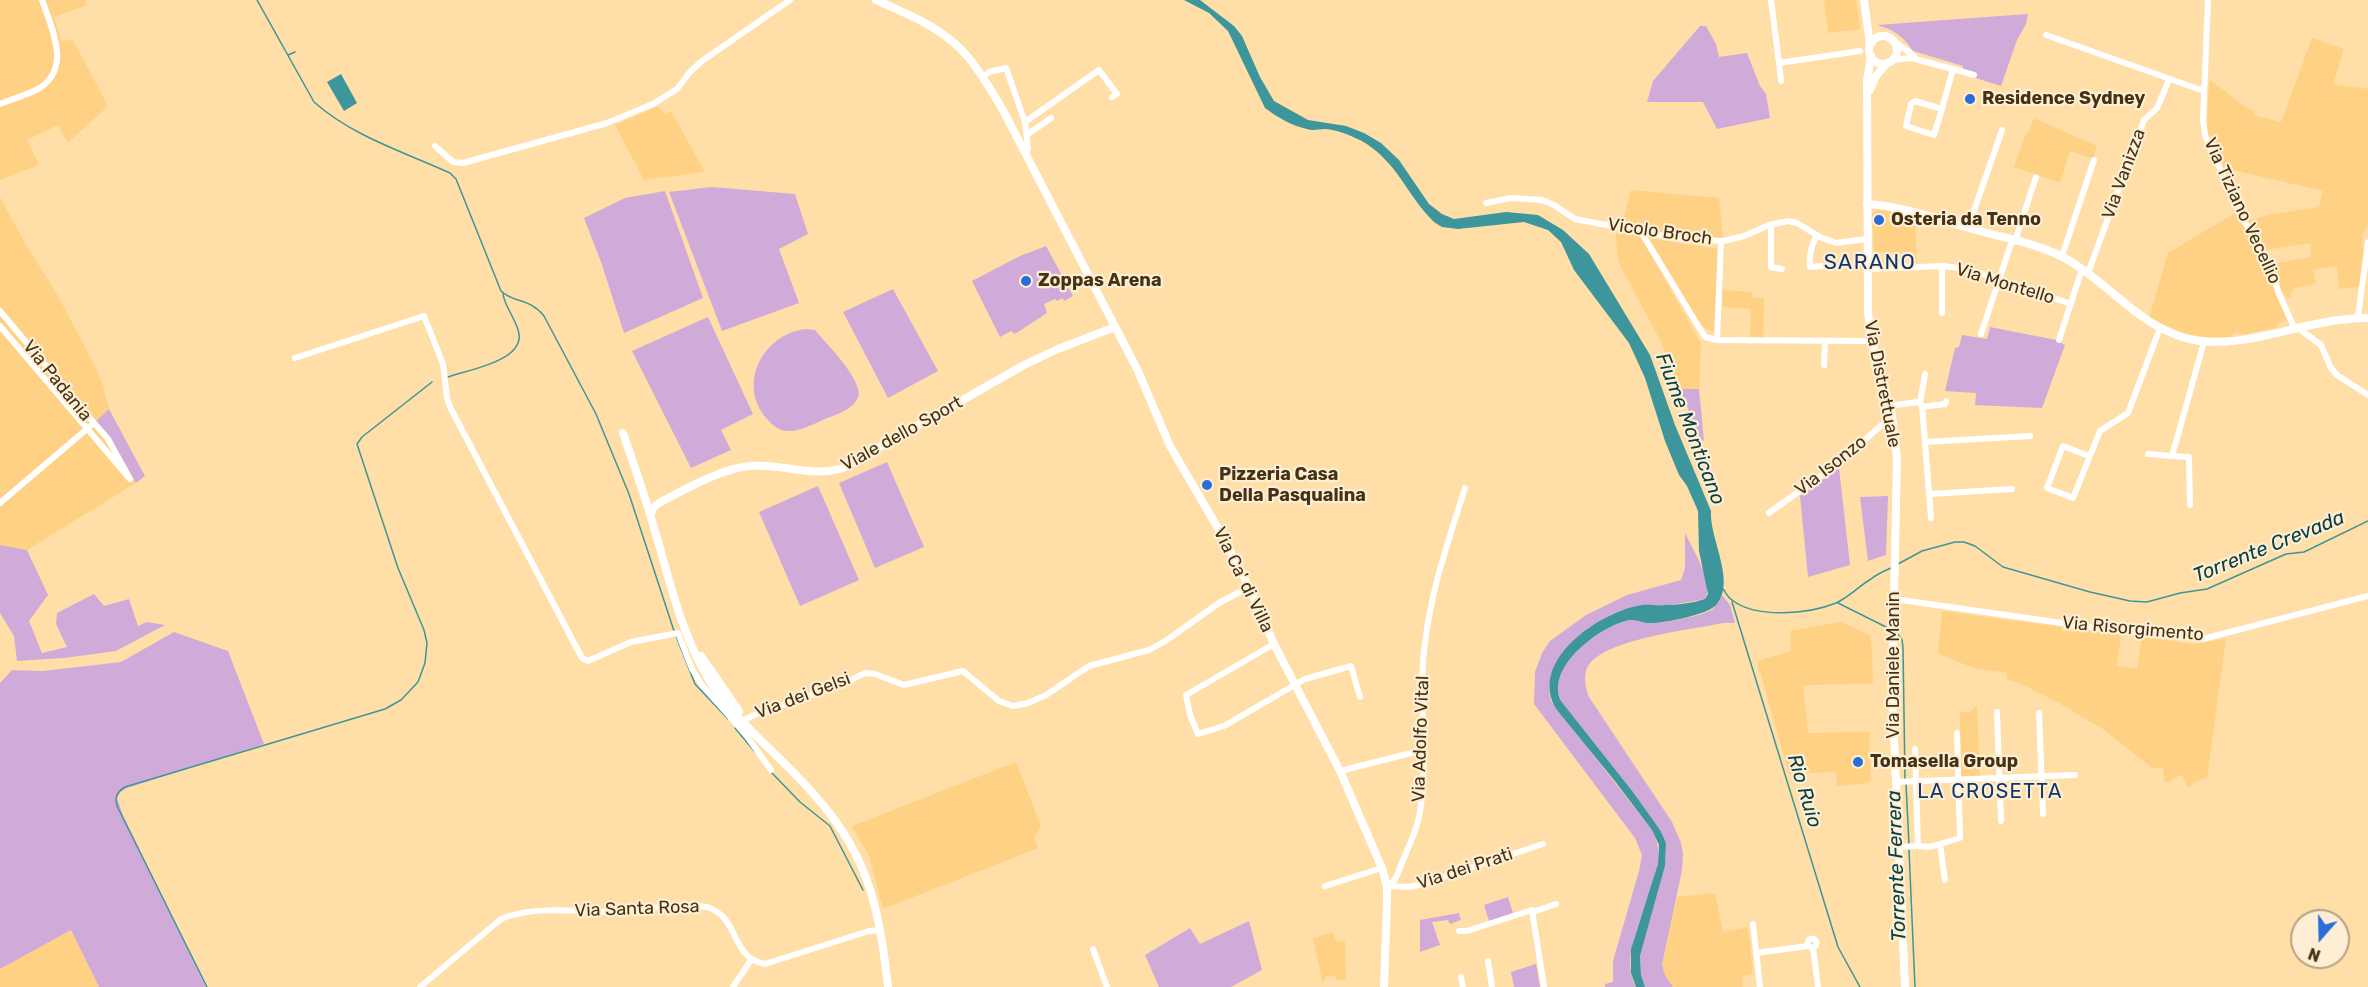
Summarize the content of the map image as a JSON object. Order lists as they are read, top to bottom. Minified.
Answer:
{"streets":{"main road":["Via Distrettuale","Via Daniele Manin"],"street":["Via Vanizza","Via Tiziano Vecellio","Vicolo Broch","Via Montello","Via Padania","Viale dello Sport","Via Isonzo","Via Ca' di Villa","Via Risorgimento","Via dei Gelsi","Via Adolfo Vital","Via dei Prati","Via Santa Rosa"]},"crossings":[["Via Vanizza","Via Montello"],["Vicolo Broch","Via Distrettuale"],["Via Montello","Via Distrettuale"],["Via Distrettuale","Via Isonzo"],["Via Distrettuale","Via Daniele Manin"],["Viale dello Sport","Via Ca' di Villa"],["Via Ca' di Villa","Via dei Gelsi"],["Via Ca' di Villa","Via Adolfo Vital"],["Via Ca' di Villa","Via dei Prati"],["Via Risorgimento","Via Daniele Manin"],["Via Adolfo Vital","Via dei Prati"]],"districts":["SARANO","LA CROSETTA"],"water":["Fiume Monticano","Torrente Crevada","Rio Ruio","Torrente Ferrera"],"places":["Residence Sydney","Osteria da Tenno","Zoppas Arena","Pizzeria Casa Della Pasqualina","Tomasella Group"],"north":"bottom"}
